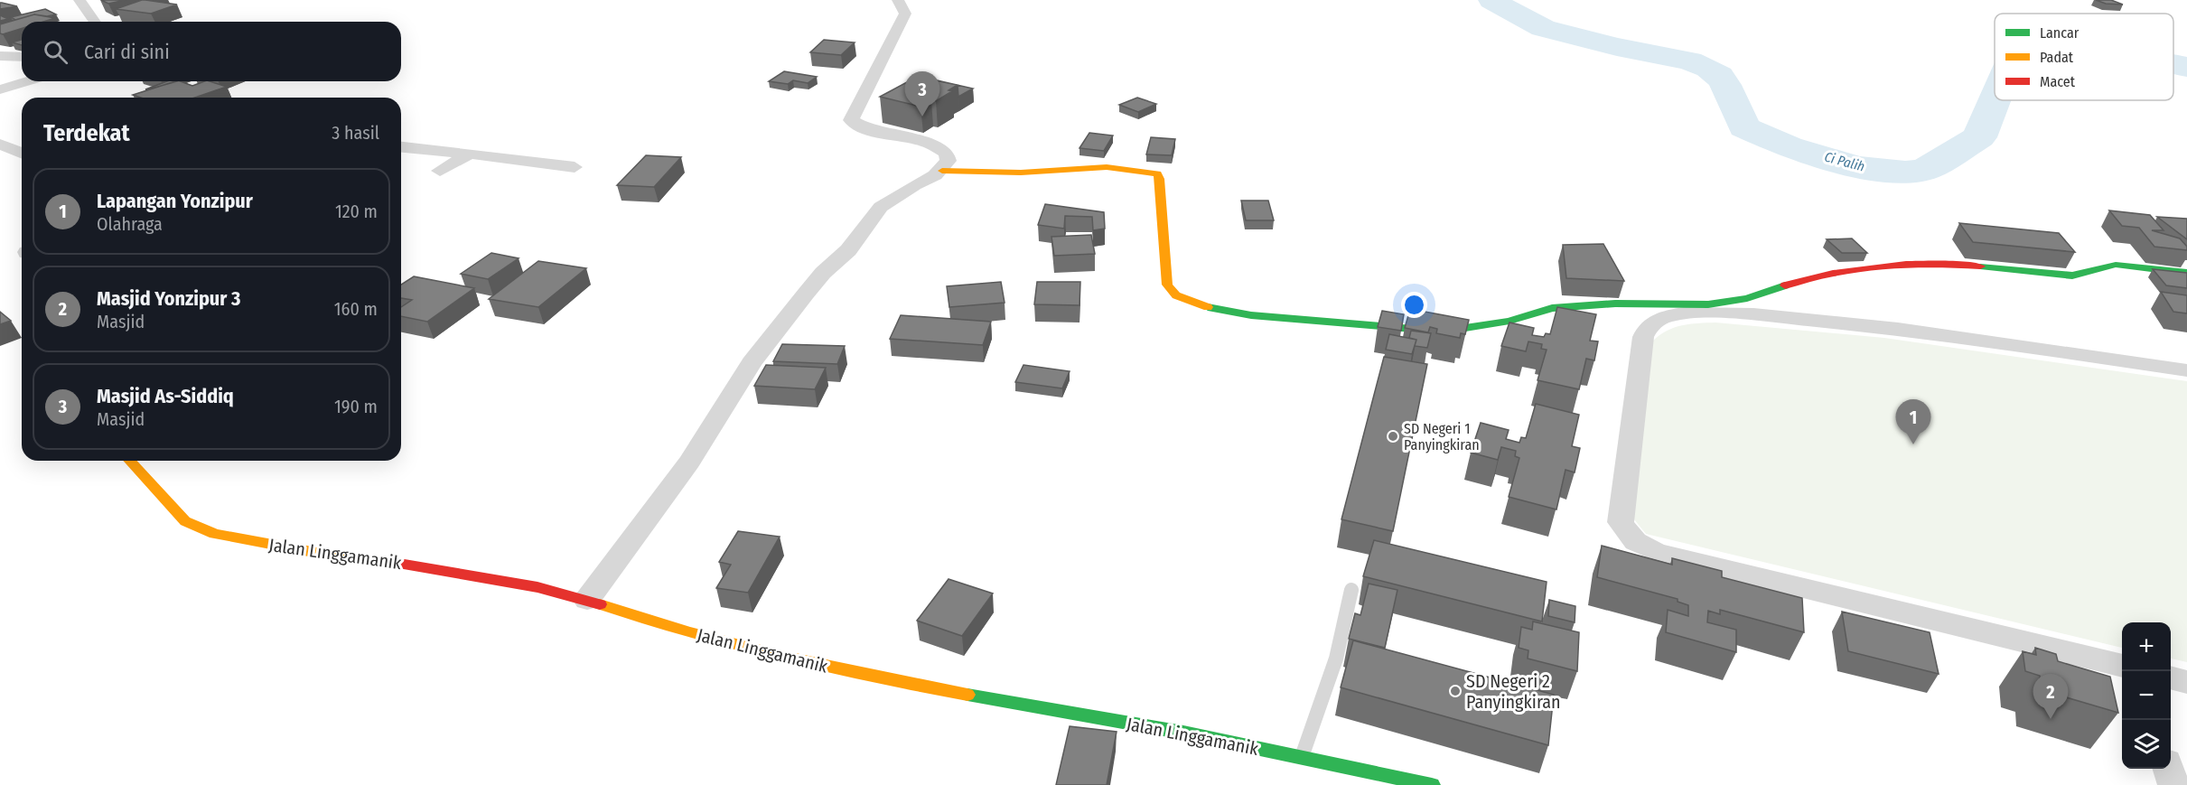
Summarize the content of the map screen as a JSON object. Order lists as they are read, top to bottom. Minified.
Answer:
{"streets":{"street":["Jalan Linggamanik"]},"water":["Ci Palih"],"places":["SD Negeri 1 Panyingkiran","SD Negeri 2 Panyingkiran"],"legend":["Lancar","Padat","Macet"],"page":{"search":"Cari di sini","pins":["3","1","2"],"heading":["Terdekat","3 hasil"],"list":[{"mark":"1","name":"Lapangan Yonzipur","note":"Olahraga","value":"120 m"},{"mark":"2","name":"Masjid Yonzipur 3","note":"Masjid","value":"160 m"},{"mark":"3","name":"Masjid As-Siddiq","note":"Masjid","value":"190 m"}],"map_buttons":["+","−"]}}
